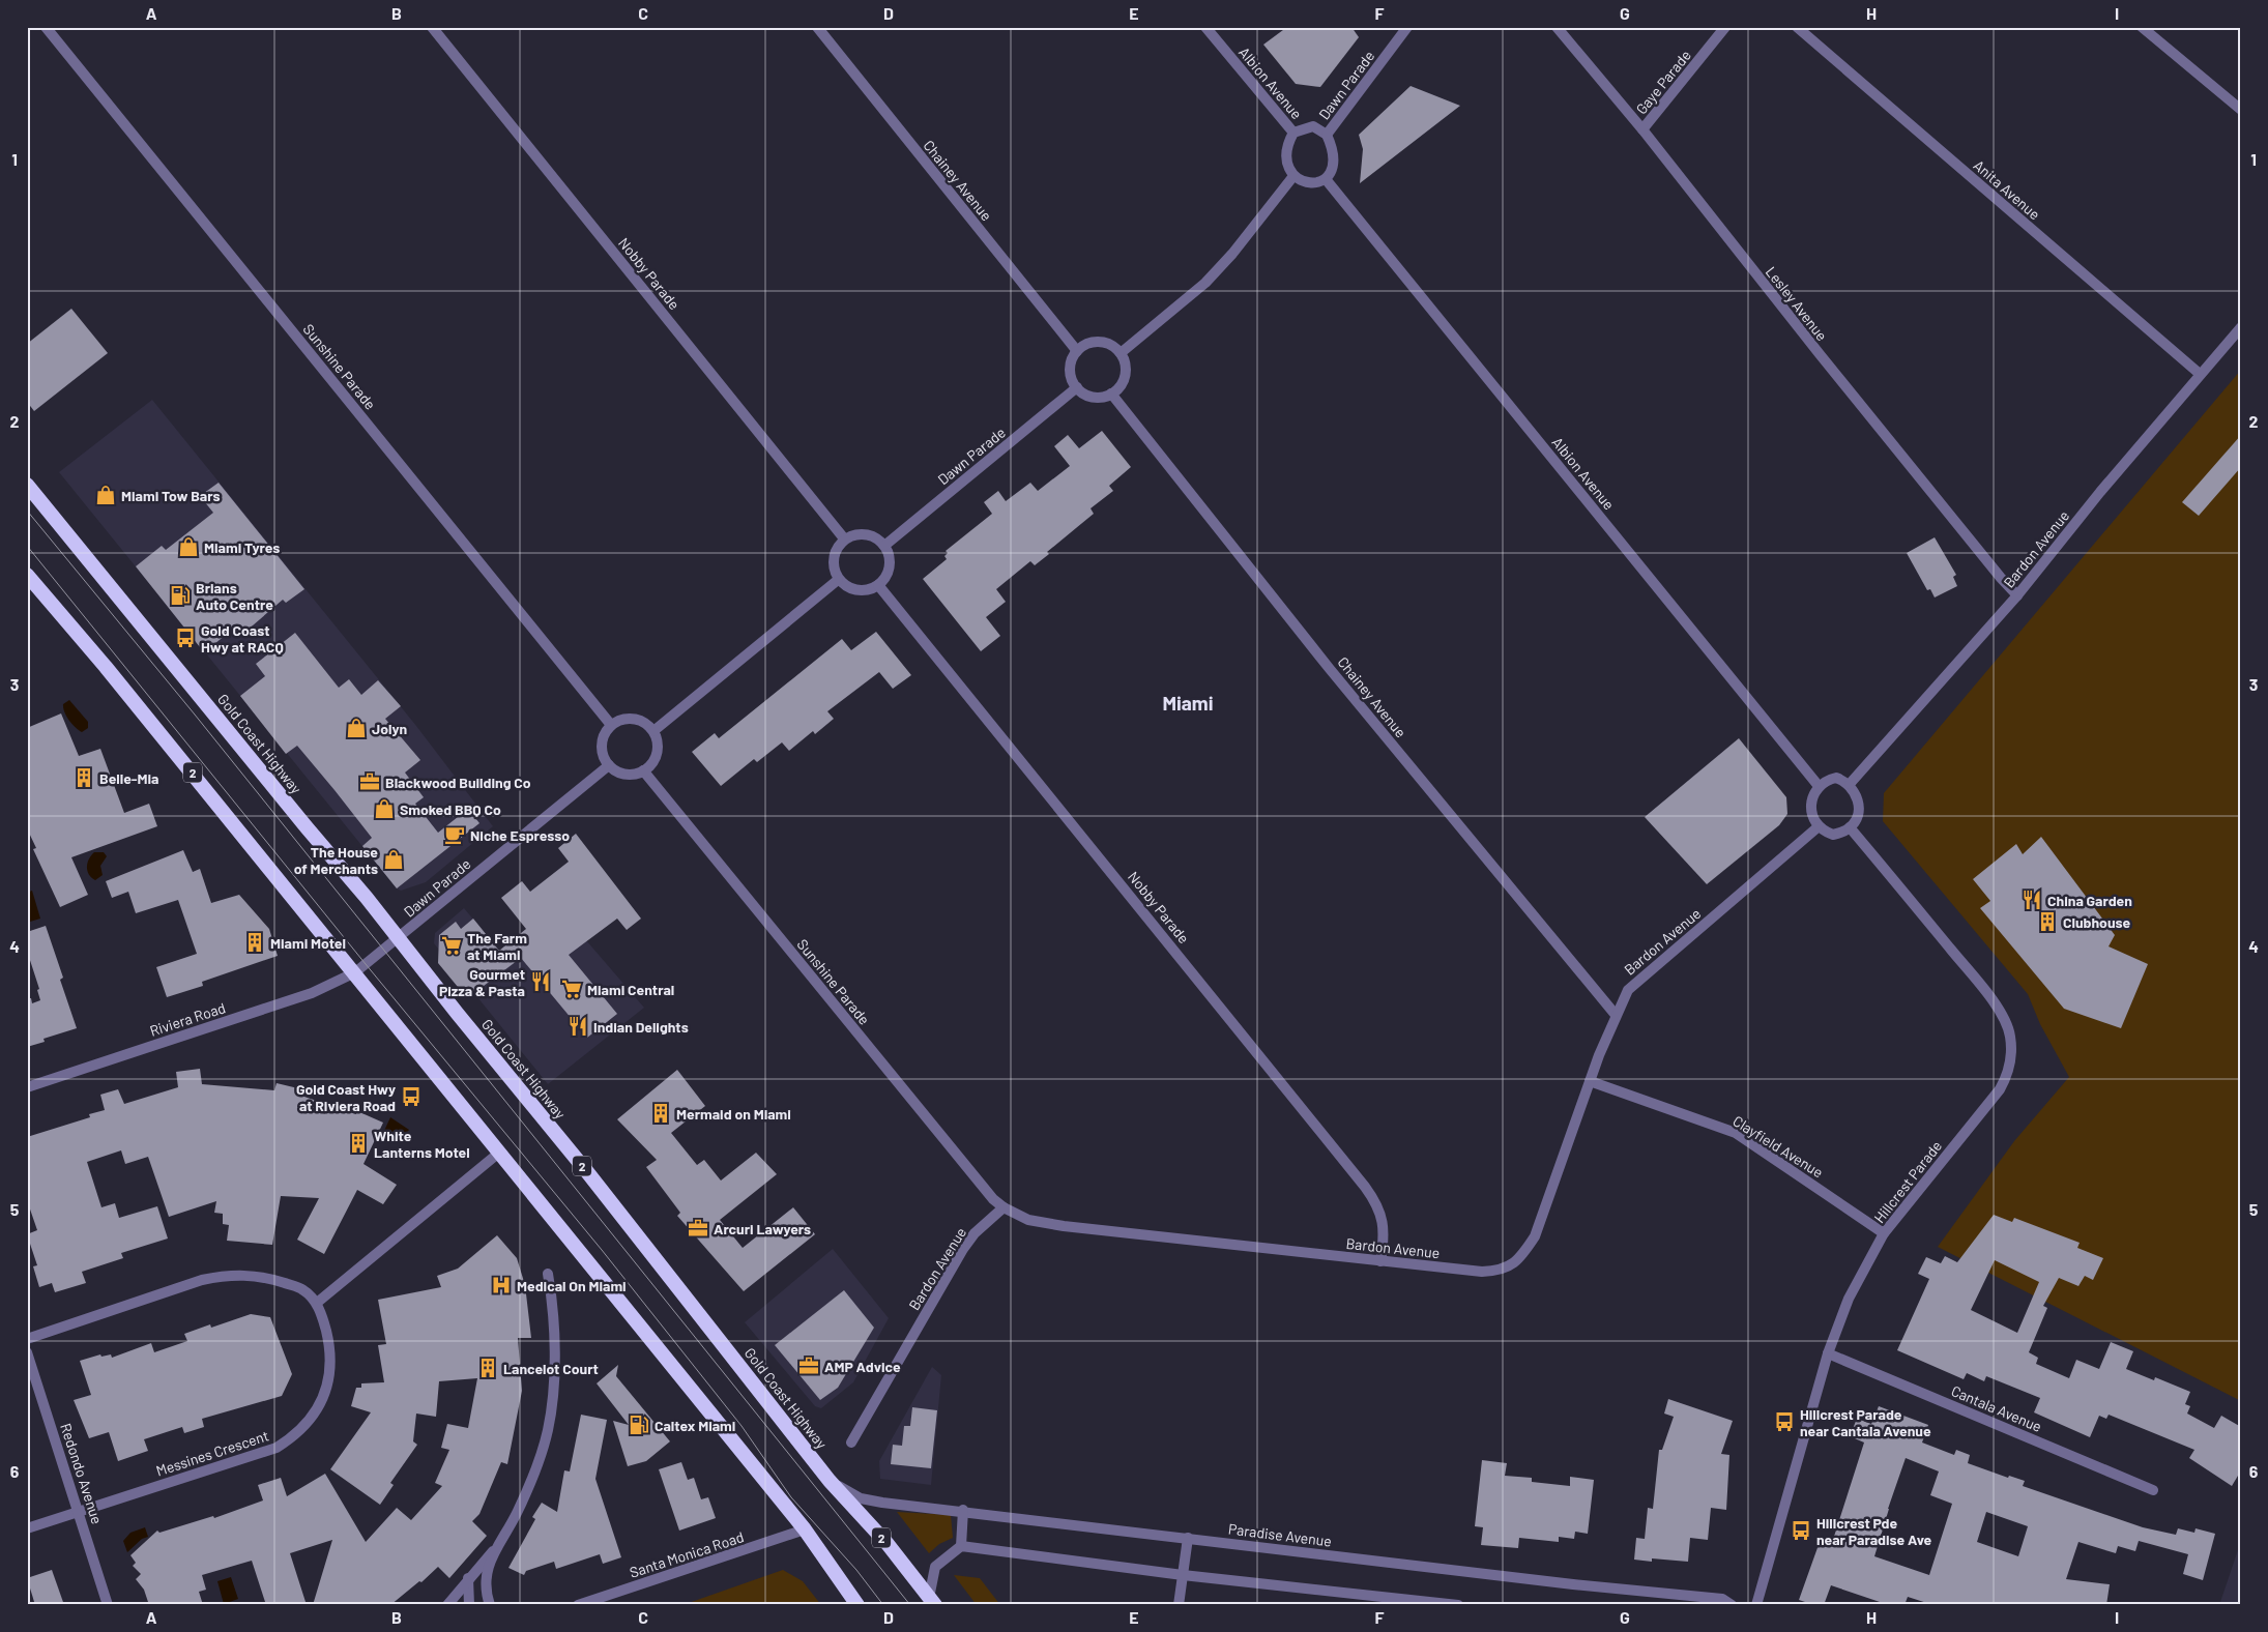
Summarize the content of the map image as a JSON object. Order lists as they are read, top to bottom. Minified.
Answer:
{"streets":{"highway":["Gold Coast Highway","2"],"street":["Gaye Parade","Albion Avenue","Dawn Parade","Chainey Avenue","Anita Avenue","Nobby Parade","Lesley Avenue","Sunshine Parade","Bardon Avenue","Riviera Road","Clayfield Avenue","Hillcrest Parade","Cantala Avenue","Messines Crescent","Redondo Avenue","Paradise Avenue","Santa Monica Road"]},"crossings":[["Gaye Parade","Lesley Avenue"],["Albion Avenue","Dawn Parade"],["Albion Avenue","Bardon Avenue"],["Albion Avenue","Hillcrest Parade"],["Dawn Parade","Chainey Avenue"],["Dawn Parade","Nobby Parade"],["Dawn Parade","Sunshine Parade"],["Dawn Parade","Gold Coast Highway"],["Dawn Parade","2"],["Dawn Parade","Riviera Road"],["Chainey Avenue","Bardon Avenue"],["Anita Avenue","Bardon Avenue"],["Nobby Parade","Bardon Avenue"],["Lesley Avenue","Bardon Avenue"],["Sunshine Parade","Bardon Avenue"],["Bardon Avenue","Clayfield Avenue"],["Bardon Avenue","Hillcrest Parade"],["Gold Coast Highway","Paradise Avenue"],["2","Riviera Road"],["2","Santa Monica Road"],["Clayfield Avenue","Hillcrest Parade"],["Hillcrest Parade","Cantala Avenue"],["Messines Crescent","Redondo Avenue"]],"districts":["Miami"],"places":{"shop":["Miami Tow Bars","Miami Tyres","Jolyn","Smoked BBQ Co","The House of Merchants"],"fuel station":["Brians Auto Centre","Caltex Miami"],"bus stop":["Gold Coast Hwy at RACQ","Gold Coast Hwy at Riviera Road","Hillcrest Parade near Cantala Avenue","Hillcrest Pde near Paradise Ave"],"building":["Belle-Mia","Clubhouse","Miami Motel","Mermaid on Miami","White Lanterns Motel","Lancelot Court"],"office":["Blackwood Building Co","Arcuri Lawyers","AMP Advice"],"cafe":["Niche Espresso"],"restaurant":["China Garden","Gourmet Pizza & Pasta","Indian Delights"],"supermarket":["The Farm at Miami","Miami Central"],"hospital":["Medical On Miami"]},"grid":{"columns":["A","B","C","D","E","F","G","H","I"],"rows":["1","2","3","4","5","6"]}}
